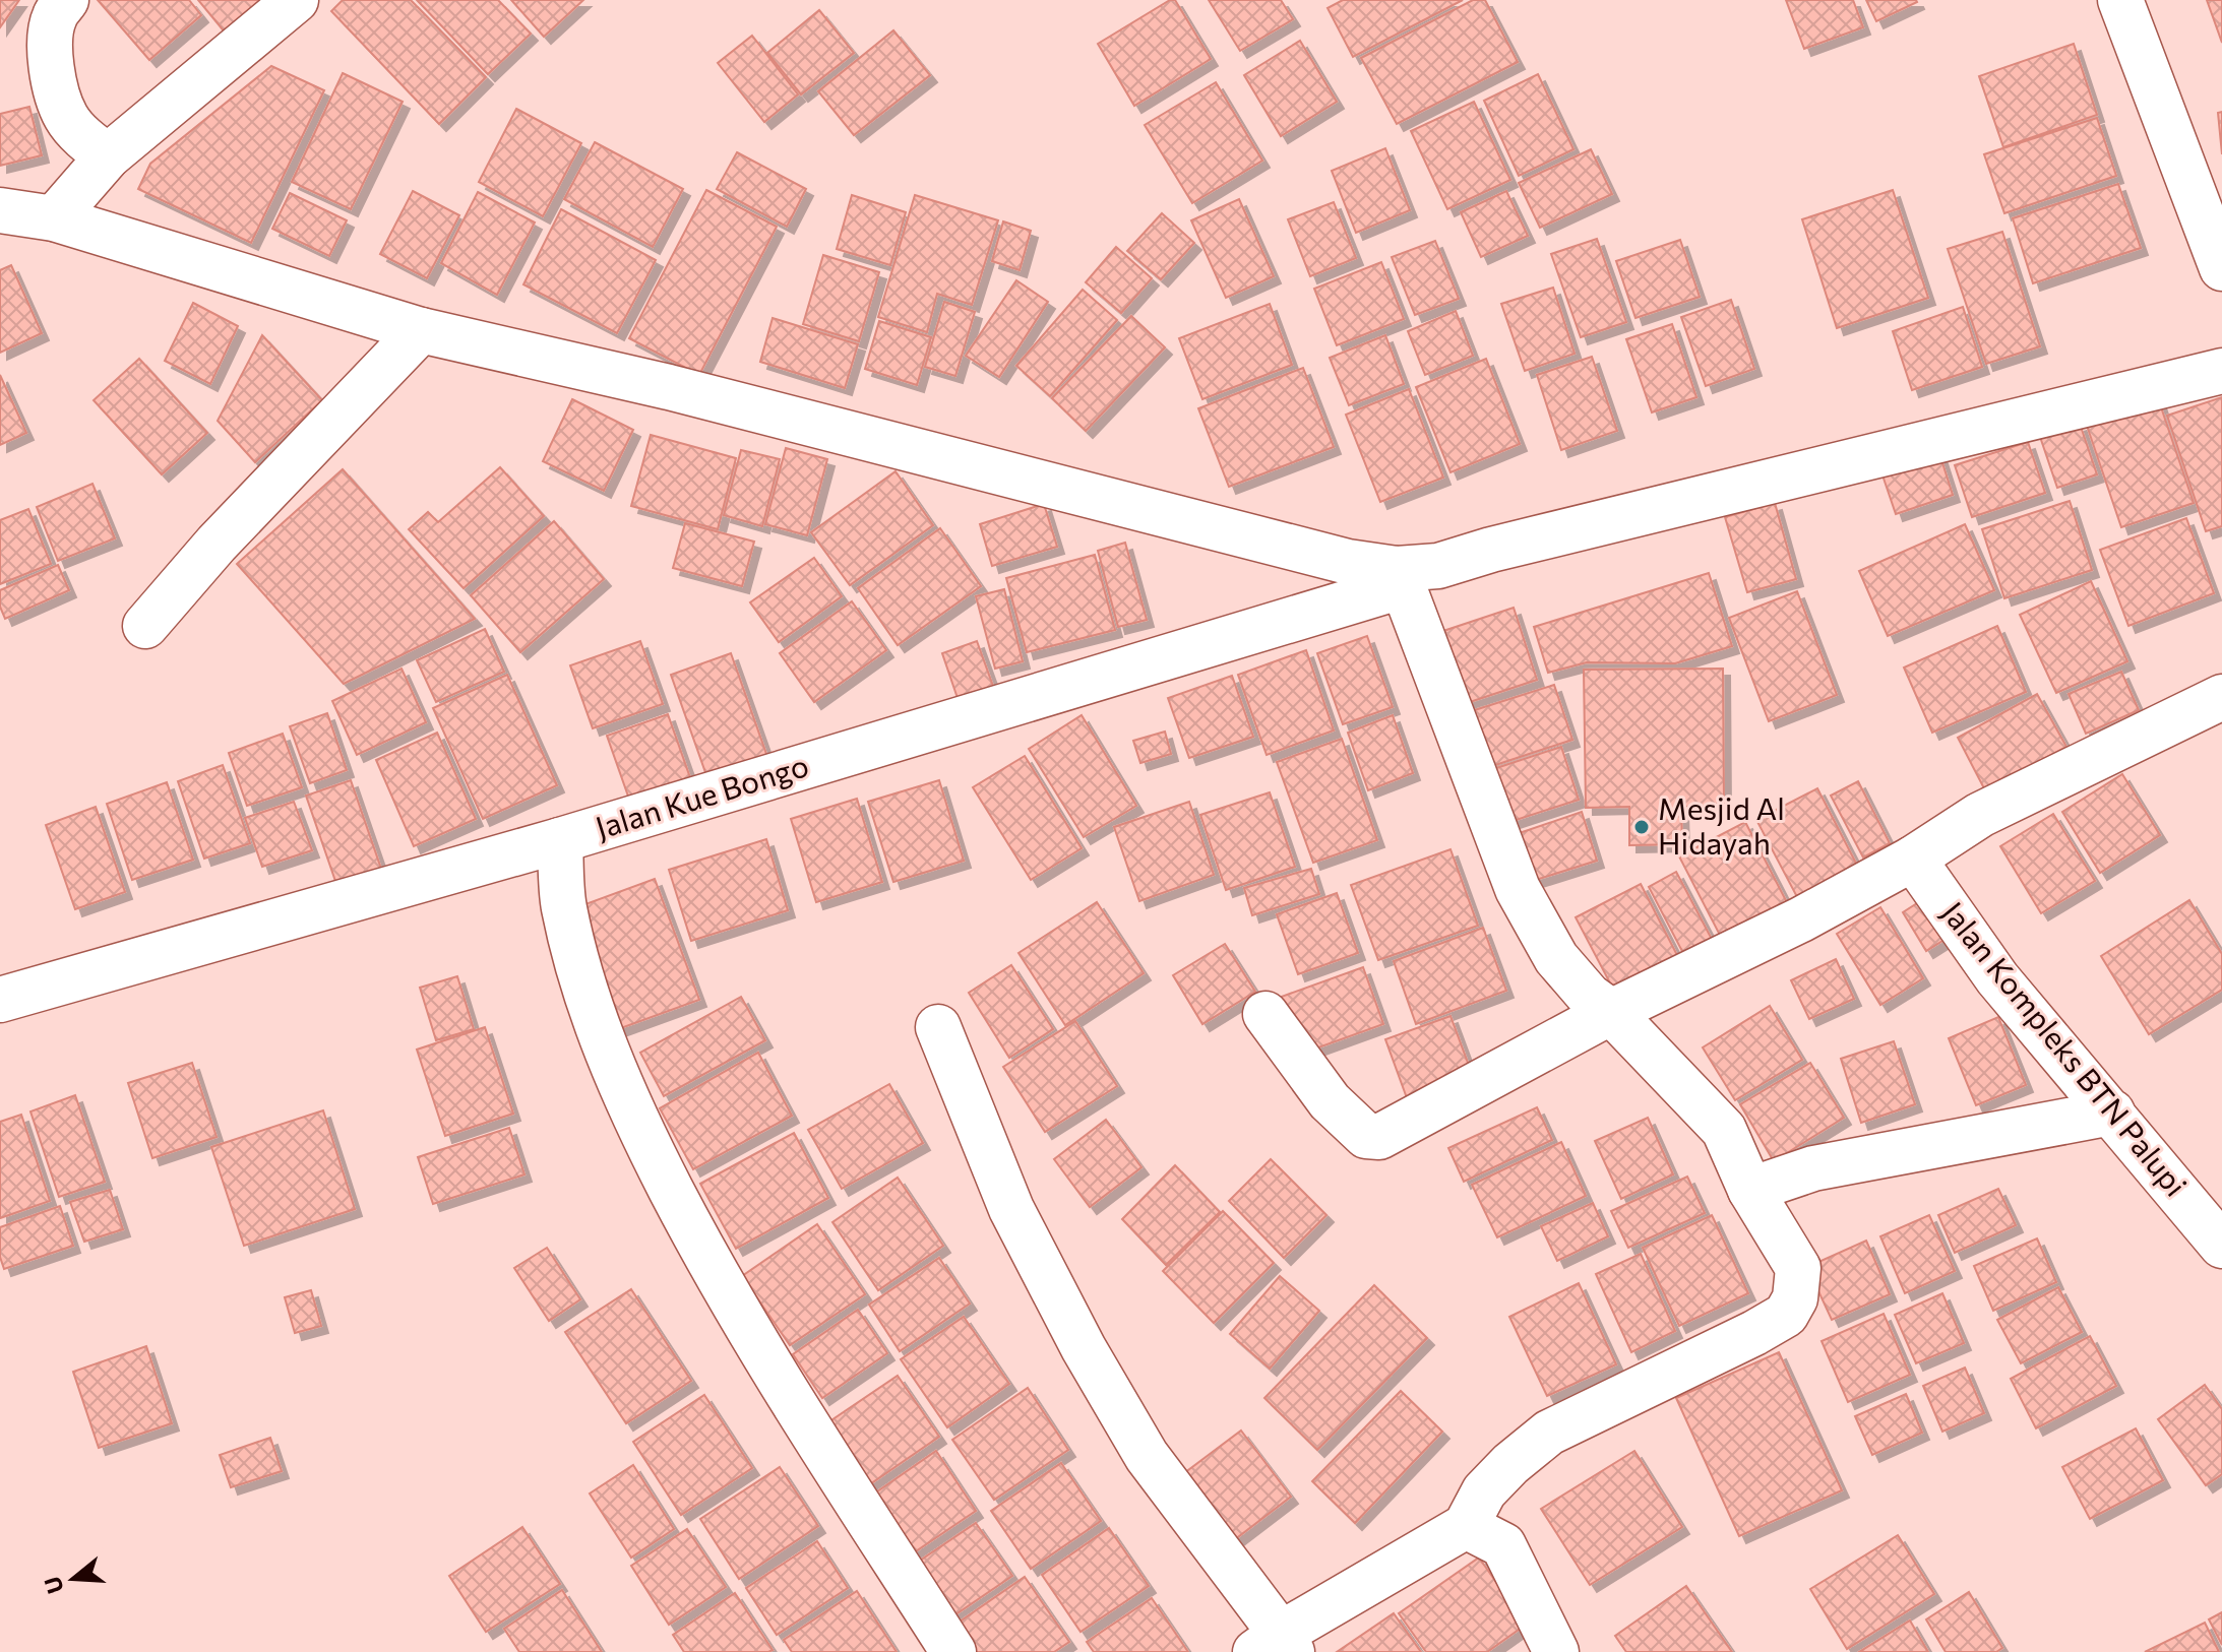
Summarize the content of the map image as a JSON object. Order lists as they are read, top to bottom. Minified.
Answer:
{"streets":{"street":["Jalan Kue Bongo","Jalan Kompleks BTN Palupi"]},"places":["Mesjid Al Hidayah"],"north":"left"}
